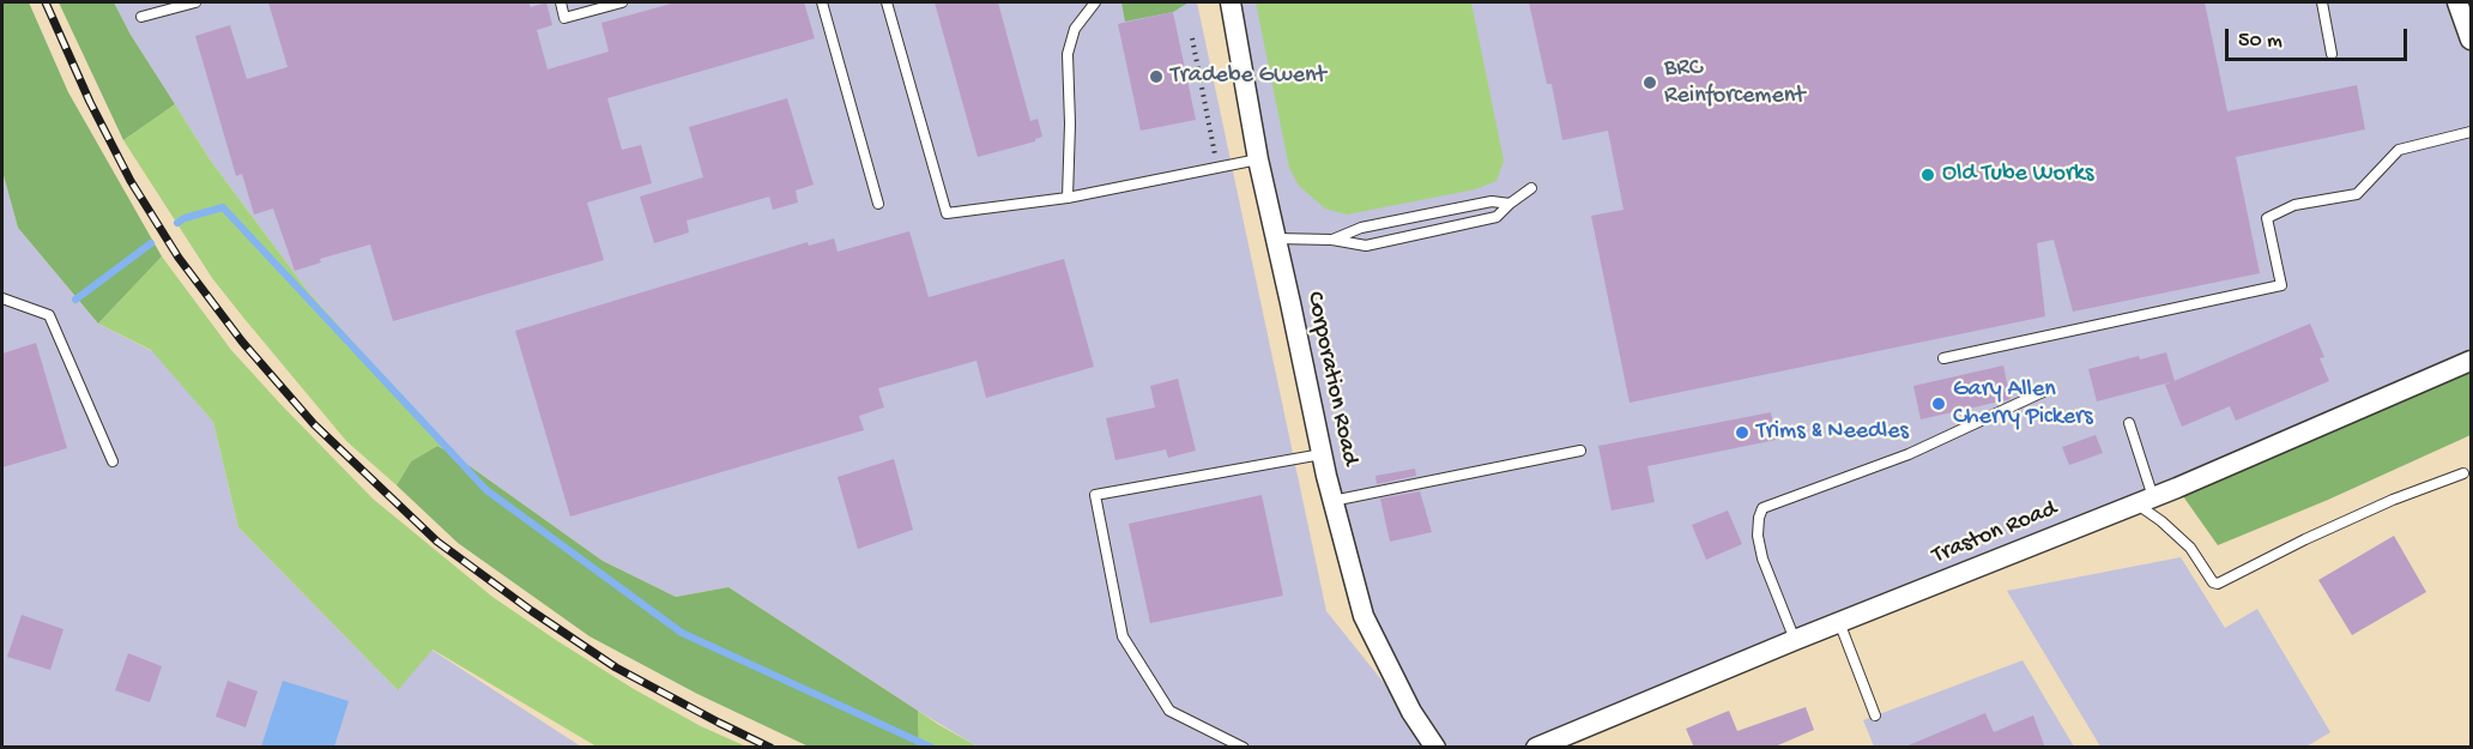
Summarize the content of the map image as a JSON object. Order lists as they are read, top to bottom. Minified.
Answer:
{"streets":{"street":["Corporation Road","Traston Road"]},"places":["Tradebe Gwent","BRC Reinforcement","Old Tube Works","Gary Allen Cherry Pickers","Trims & Needles"],"scale_bar":"50 m"}
